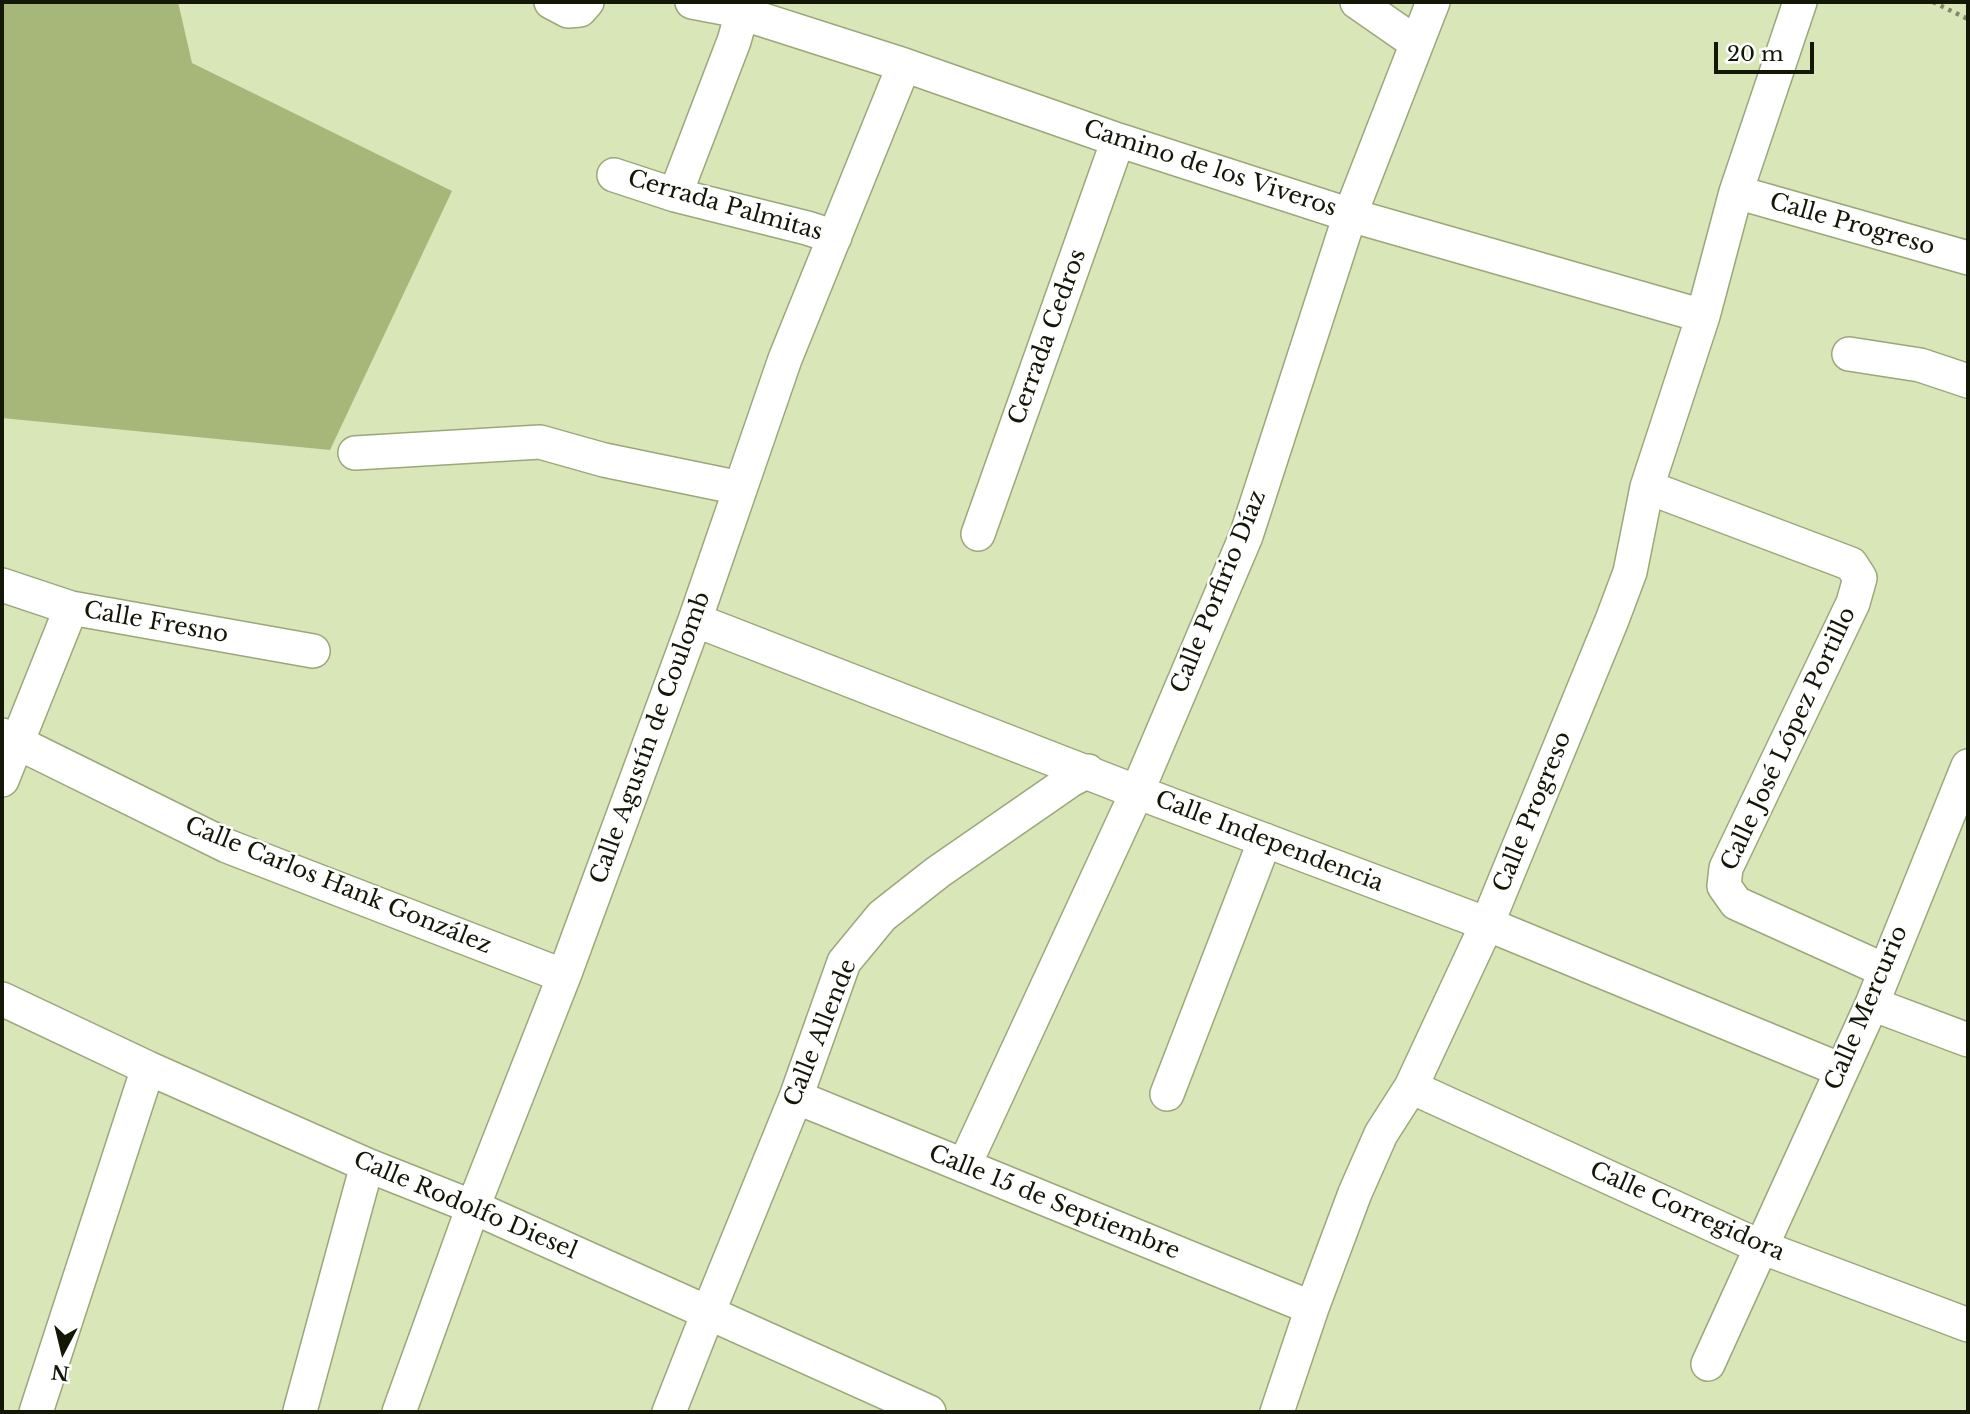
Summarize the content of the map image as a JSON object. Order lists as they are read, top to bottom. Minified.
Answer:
{"streets":{"street":["Camino de los Viveros","Cerrada Palmitas","Calle Progreso","Cerrada Cedros","Calle Porfirio Díaz","Calle Fresno","Calle Agustín de Coulomb","Calle José López Portillo","Calle Independencia","Calle Carlos Hank González","Calle Mercurio","Calle Allende","Calle 15 de Septiembre","Calle Rodolfo Diesel","Calle Corregidora"]},"crossings":[["Camino de los Viveros","Calle Progreso"],["Camino de los Viveros","Cerrada Cedros"],["Camino de los Viveros","Calle Porfirio Díaz"],["Camino de los Viveros","Calle Agustín de Coulomb"],["Cerrada Palmitas","Calle Agustín de Coulomb"],["Calle Progreso","Calle José López Portillo"],["Calle Progreso","Calle Independencia"],["Calle Progreso","Calle 15 de Septiembre"],["Calle Progreso","Calle Corregidora"],["Calle Porfirio Díaz","Calle Independencia"],["Calle Porfirio Díaz","Calle 15 de Septiembre"],["Calle Agustín de Coulomb","Calle Independencia"],["Calle Agustín de Coulomb","Calle Carlos Hank González"],["Calle Agustín de Coulomb","Calle Rodolfo Diesel"],["Calle José López Portillo","Calle Mercurio"],["Calle Independencia","Calle Mercurio"],["Calle Independencia","Calle Allende"],["Calle Mercurio","Calle Corregidora"],["Calle Allende","Calle 15 de Septiembre"],["Calle Allende","Calle Rodolfo Diesel"]],"scale_bar":"20 m","north":"bottom"}
